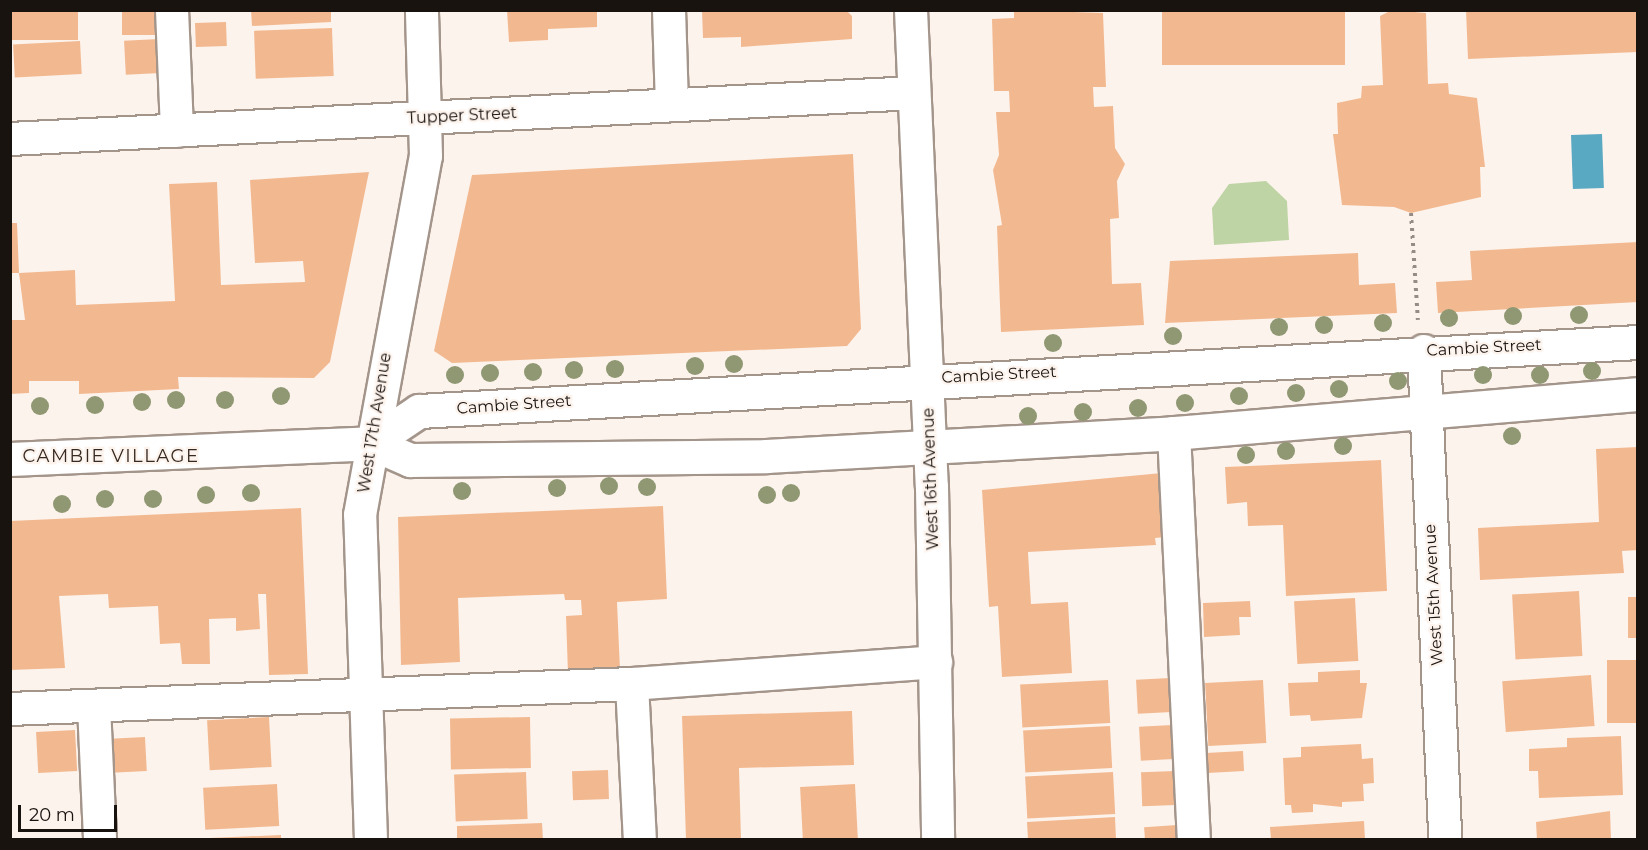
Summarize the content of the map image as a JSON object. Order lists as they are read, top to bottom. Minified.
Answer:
{"streets":{"main road":["Cambie Street"],"street":["Tupper Street","West 17th Avenue","West 16th Avenue","West 15th Avenue"]},"crossings":[["Tupper Street","West 17th Avenue"],["Tupper Street","West 16th Avenue"],["Cambie Street","West 17th Avenue"],["Cambie Street","West 16th Avenue"],["Cambie Street","West 15th Avenue"]],"districts":["CAMBIE VILLAGE"],"scale_bar":"20 m"}
